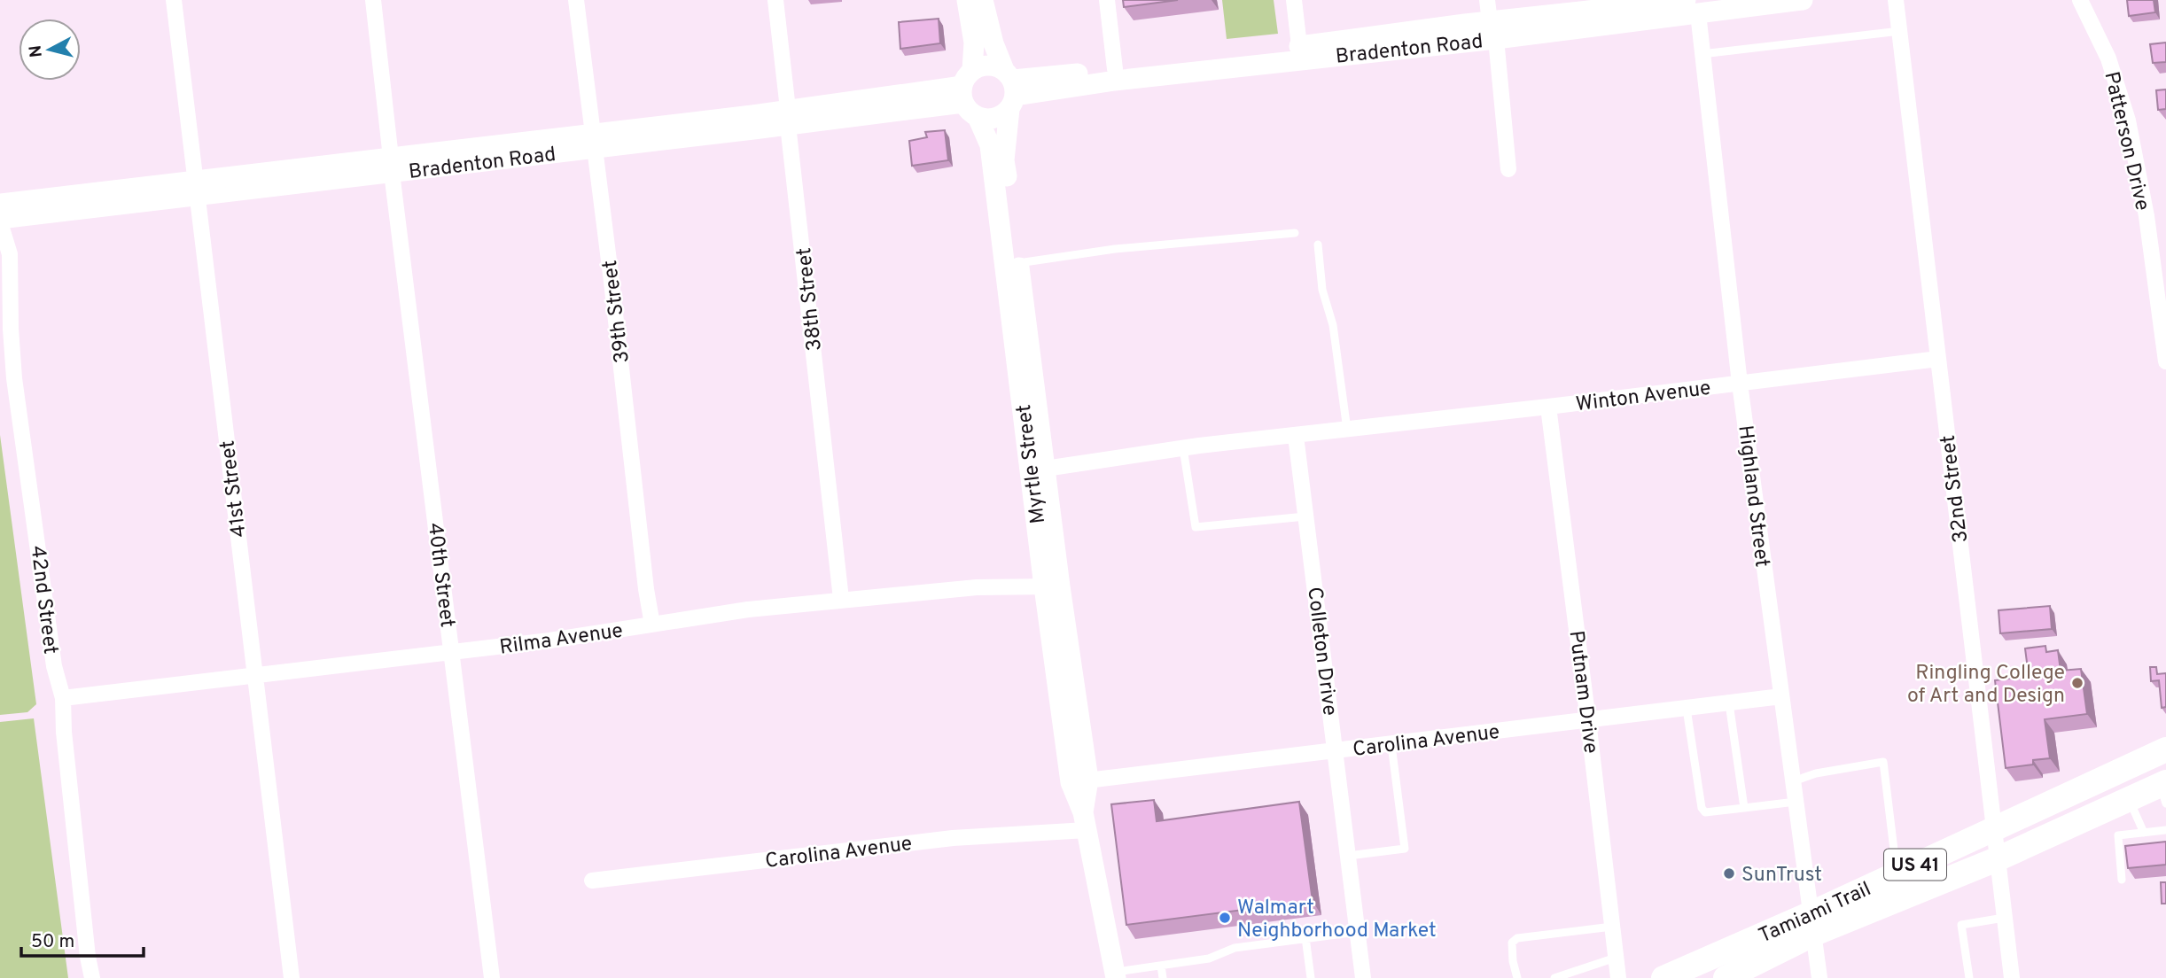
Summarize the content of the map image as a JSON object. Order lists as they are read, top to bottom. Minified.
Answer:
{"streets":{"main road":["US 41","Tamiami Trail"],"street":["Bradenton Road","Patterson Drive","38th Street","39th Street","Winton Avenue","Myrtle Street","41st Street","32nd Street","Highland Street","40th Street","42nd Street","Rilma Avenue","Colleton Drive","Putnam Drive","Carolina Avenue"]},"crossings":[["Bradenton Road","38th Street"],["Bradenton Road","39th Street"],["Bradenton Road","Myrtle Street"],["Bradenton Road","41st Street"],["Bradenton Road","Highland Street"],["Bradenton Road","40th Street"],["Bradenton Road","42nd Street"],["38th Street","Rilma Avenue"],["39th Street","Rilma Avenue"],["Winton Avenue","Myrtle Street"],["Winton Avenue","32nd Street"],["Winton Avenue","Highland Street"],["Winton Avenue","Colleton Drive"],["Winton Avenue","Putnam Drive"],["Myrtle Street","Rilma Avenue"],["Myrtle Street","Carolina Avenue"],["41st Street","Rilma Avenue"],["32nd Street","Tamiami Trail"],["Highland Street","Carolina Avenue"],["Highland Street","Tamiami Trail"],["40th Street","Rilma Avenue"],["42nd Street","Rilma Avenue"],["Colleton Drive","Carolina Avenue"],["Putnam Drive","Carolina Avenue"]],"places":["Ringling College of Art and Design","SunTrust","Walmart Neighborhood Market"],"scale_bar":"50 m","north":"left"}
